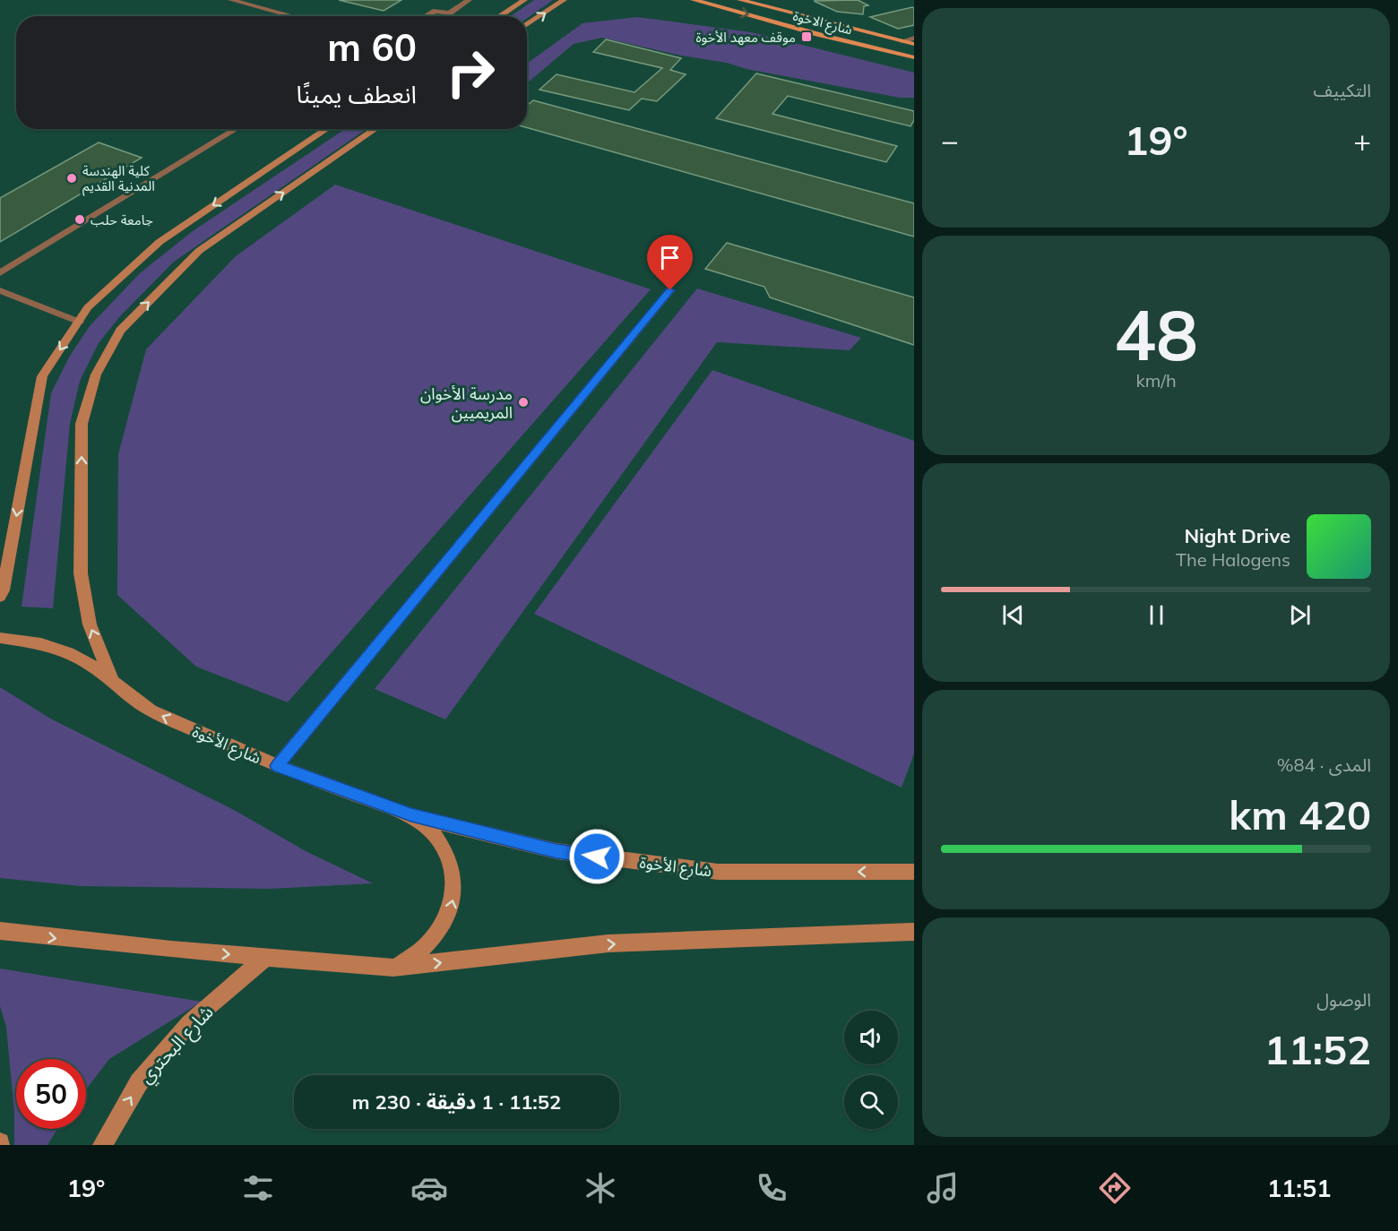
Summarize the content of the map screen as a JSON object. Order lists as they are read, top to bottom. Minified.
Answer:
{"streets":{"main road":["شارع الاخوة","شارع الأخوة","شارع البحتري"]},"one_way":["شارع البحتري"],"places":{"transit":["موقف معهد الأخوة"],"other":["كلية الهندسة المدنية القديم","جامعة حلب","مدرسة الأخوان المريميين"]},"page":{"tile":["التكييف",["48","km/h"],["المدى · 84%","420 km"],["الوصول","11:52"]],"turn":["60 m","انعطف يمينًا"],"heat":["−","19°","+"],"song":["Night Drive","The Halogens"],"limit":"50","trip":"11:52 · 1 دقيقة · 230 m","tabs":["11:51","19°"]}}
